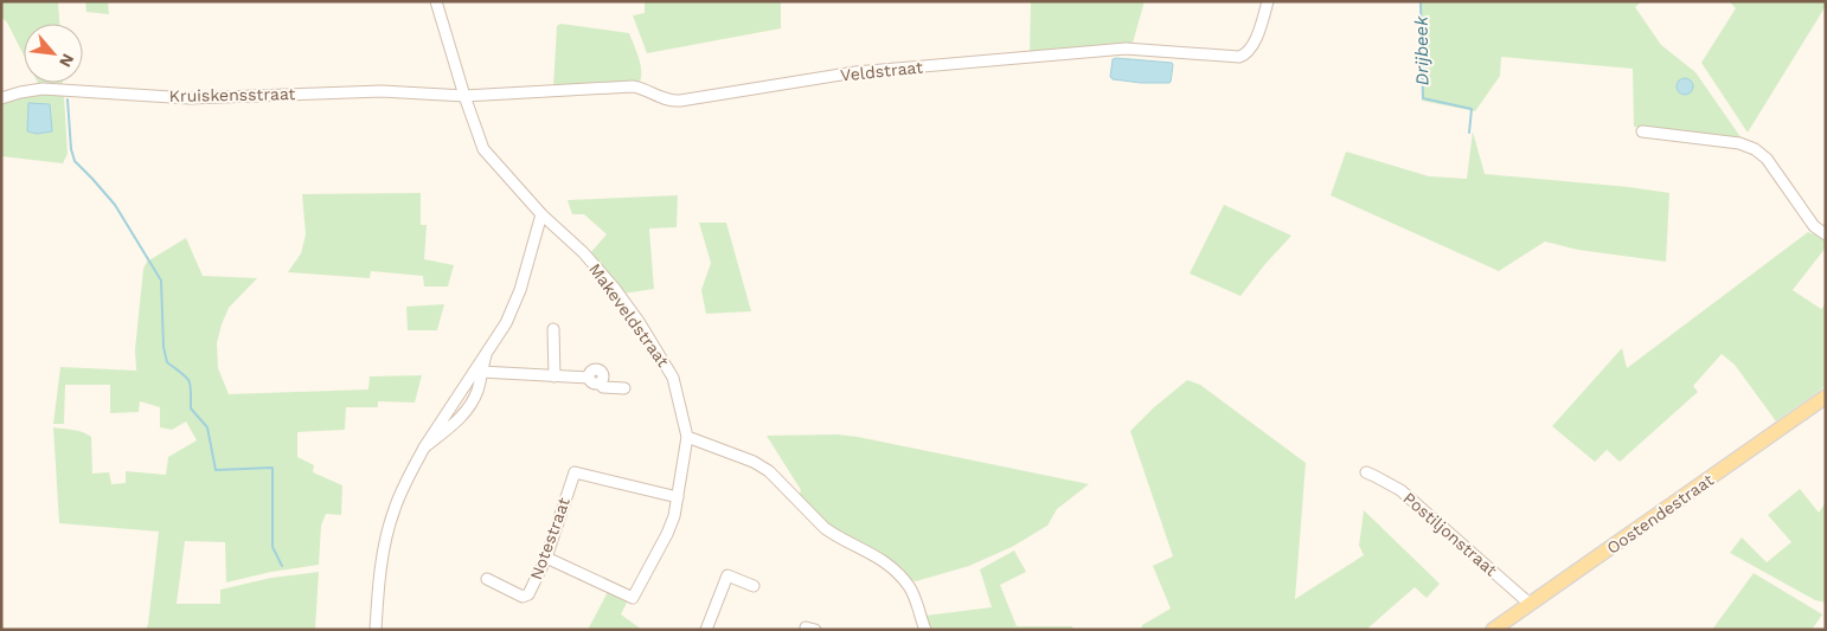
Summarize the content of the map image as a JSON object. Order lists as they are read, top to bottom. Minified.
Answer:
{"streets":{"main road":["Oostendestraat"],"street":["Veldstraat","Kruiskensstraat","Makeveldstraat","Postiljonstraat","Notestraat"]},"crossings":[["Veldstraat","Kruiskensstraat"],["Veldstraat","Makeveldstraat"],["Kruiskensstraat","Makeveldstraat"],["Oostendestraat","Postiljonstraat"]],"water":["Drijbeek"],"north":"bottom right"}
